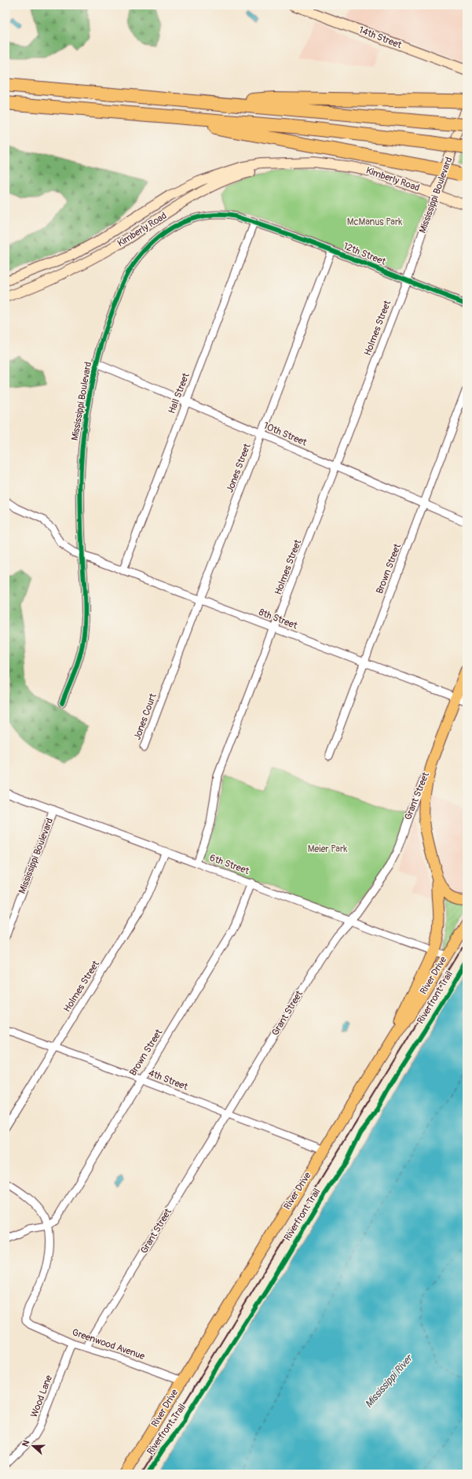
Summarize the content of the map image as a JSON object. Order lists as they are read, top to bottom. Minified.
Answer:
{"streets":{"main road":["14th Street","Kimberly Road","Mississippi Boulevard","Grant Street","River Drive"],"street":["12th Street","Holmes Street","Hall Street","10th Street","Jones Street","Brown Street","8th Street","Jones Court","6th Street","4th Street","Greenwood Avenue","Wood Lane"],"cycle path":["Riverfront Trail"]},"crossings":[["Kimberly Road","Mississippi Boulevard"],["Mississippi Boulevard","12th Street"],["Mississippi Boulevard","Holmes Street"],["Mississippi Boulevard","Hall Street"],["Mississippi Boulevard","10th Street"],["Mississippi Boulevard","8th Street"],["Mississippi Boulevard","6th Street"],["12th Street","Holmes Street"],["12th Street","Hall Street"],["12th Street","Jones Street"],["Holmes Street","10th Street"],["Holmes Street","8th Street"],["Holmes Street","6th Street"],["Holmes Street","4th Street"],["Hall Street","10th Street"],["Hall Street","8th Street"],["10th Street","Jones Street"],["10th Street","Brown Street"],["Jones Street","8th Street"],["Jones Street","Jones Court"],["Brown Street","8th Street"],["Brown Street","6th Street"],["Brown Street","4th Street"],["Brown Street","Greenwood Avenue"],["8th Street","Grant Street"],["Grant Street","6th Street"],["Grant Street","4th Street"],["Grant Street","Greenwood Avenue"],["6th Street","River Drive"],["River Drive","4th Street"],["River Drive","Greenwood Avenue"],["Greenwood Avenue","Wood Lane"]],"water":["Mississippi River"],"parks":["McManus Park","Meier Park"],"north":"left"}
